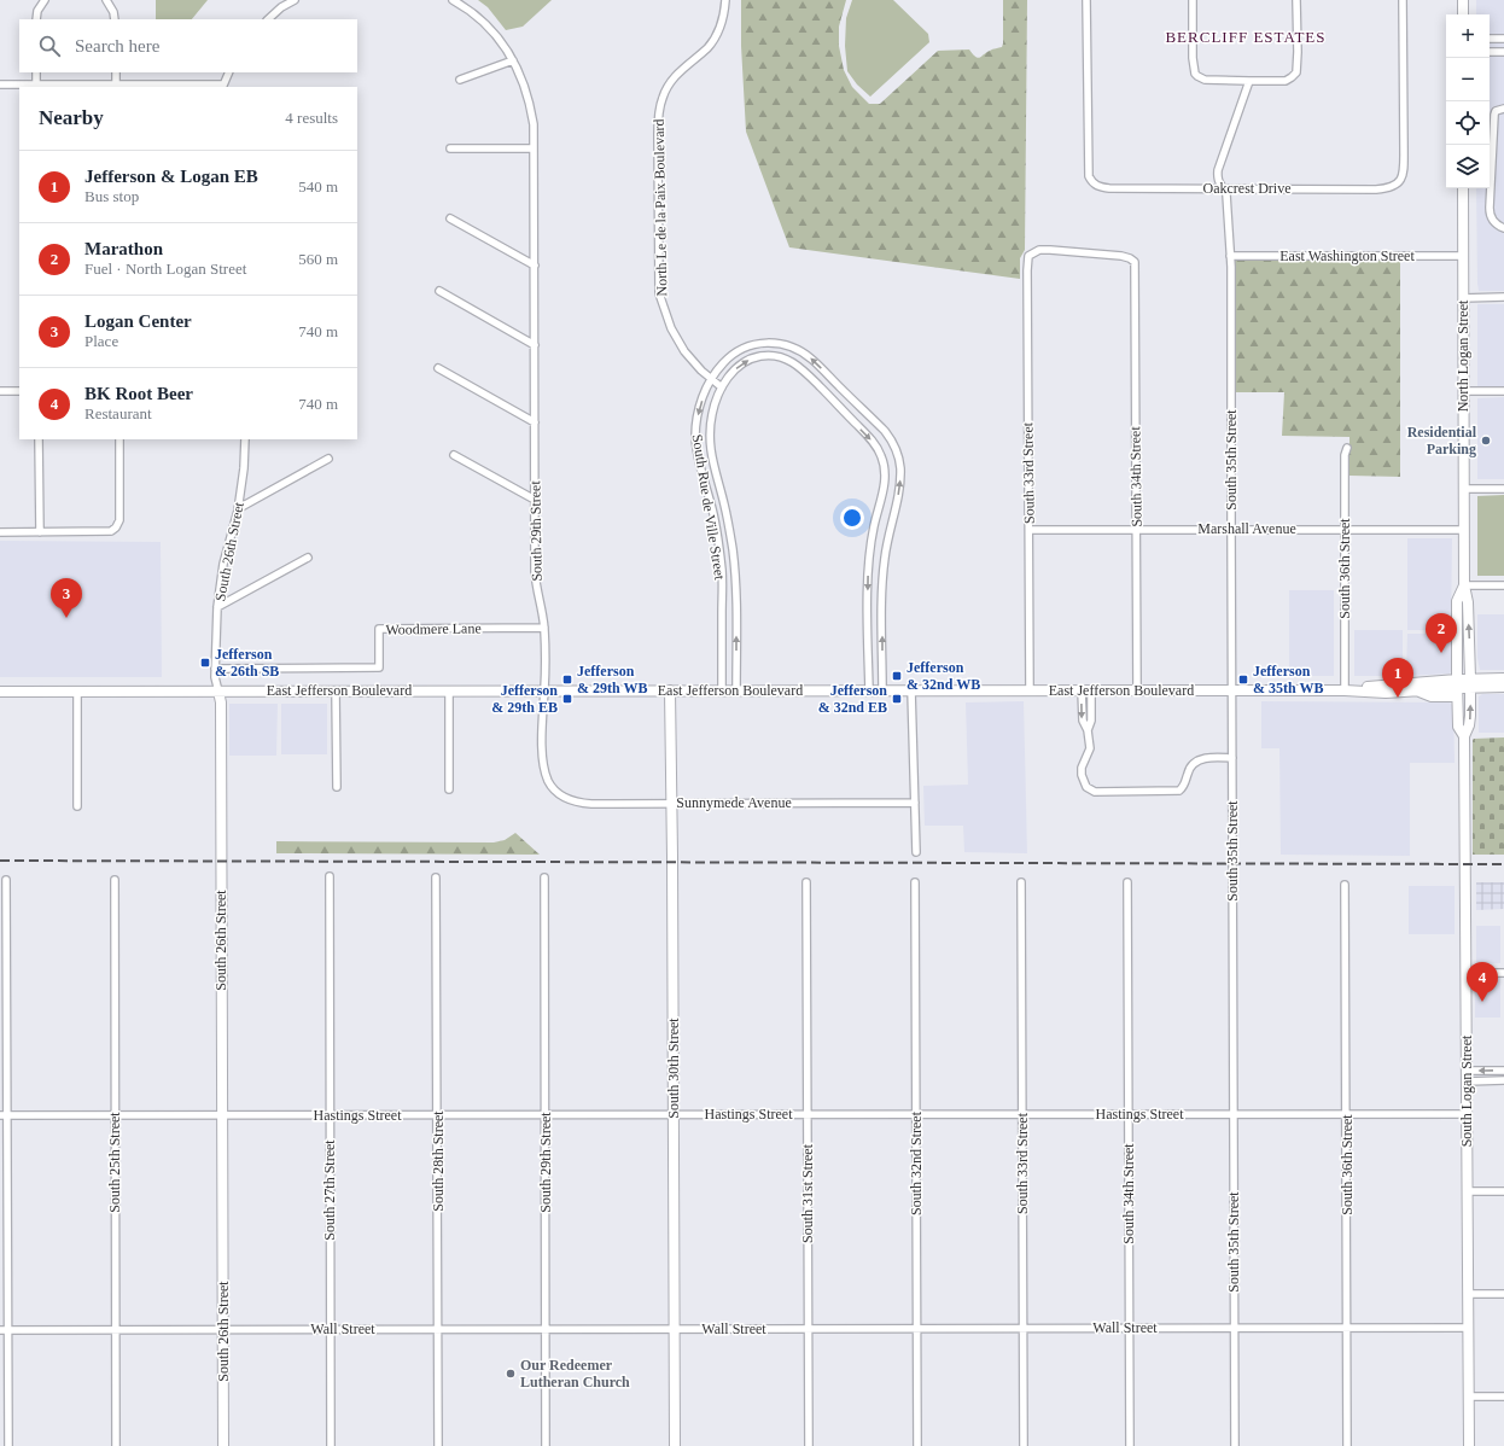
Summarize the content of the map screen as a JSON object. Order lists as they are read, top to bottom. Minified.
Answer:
{"streets":{"street":["Oakcrest Drive","North Le de la Paix Boulevard","East Washington Street","North Logan Street","South 35th Street","South 33rd Street","South 34th Street","South Rue de Ville Street","Marshall Avenue","South 29th Street","South 26th Street","South 36th Street","Woodmere Lane","East Jefferson Boulevard","Sunnymede Avenue","South 30th Street","South Logan Street","Hastings Street","South 28th Street","South 25th Street","South 32nd Street","South 27th Street","South 31st Street","Wall Street"]},"crossings":[["Oakcrest Drive","South 35th Street"],["North Le de la Paix Boulevard","South Rue de Ville Street"],["East Washington Street","North Logan Street"],["East Washington Street","South 35th Street"],["North Logan Street","Marshall Avenue"],["North Logan Street","East Jefferson Boulevard"],["North Logan Street","South Logan Street"],["South 35th Street","Marshall Avenue"],["South 35th Street","East Jefferson Boulevard"],["South 35th Street","Hastings Street"],["South 35th Street","Wall Street"],["South 33rd Street","South 34th Street"],["South 33rd Street","Marshall Avenue"],["South 33rd Street","East Jefferson Boulevard"],["South 33rd Street","Hastings Street"],["South 33rd Street","Wall Street"],["South 34th Street","Marshall Avenue"],["South 34th Street","East Jefferson Boulevard"],["South 34th Street","Hastings Street"],["South 34th Street","Wall Street"],["South Rue de Ville Street","East Jefferson Boulevard"],["Marshall Avenue","South 36th Street"],["South 29th Street","Woodmere Lane"],["South 29th Street","East Jefferson Boulevard"],["South 29th Street","Sunnymede Avenue"],["South 29th Street","Hastings Street"],["South 29th Street","Wall Street"],["South 26th Street","Woodmere Lane"],["South 26th Street","East Jefferson Boulevard"],["South 26th Street","Hastings Street"],["South 26th Street","Wall Street"],["South 36th Street","East Jefferson Boulevard"],["South 36th Street","Hastings Street"],["South 36th Street","Wall Street"],["East Jefferson Boulevard","South 30th Street"],["East Jefferson Boulevard","South Logan Street"],["Sunnymede Avenue","South 30th Street"],["South 30th Street","Hastings Street"],["South 30th Street","Wall Street"],["South Logan Street","Hastings Street"],["South Logan Street","Wall Street"],["Hastings Street","South 28th Street"],["Hastings Street","South 25th Street"],["Hastings Street","South 32nd Street"],["Hastings Street","South 27th Street"],["Hastings Street","South 31st Street"],["South 28th Street","Wall Street"],["South 25th Street","Wall Street"],["South 32nd Street","Wall Street"],["South 27th Street","Wall Street"],["South 31st Street","Wall Street"]],"districts":["BERCLIFF ESTATES"],"places":{"other":["Residential Parking","Our Redeemer Lutheran Church"],"transit":["Jefferson & 26th SB","Jefferson & 32nd WB","Jefferson & 29th WB","Jefferson & 35th WB","Jefferson & 29th EB","Jefferson & 32nd EB"]},"page":{"map_buttons":["+","−"],"search":"Search here","heading":["Nearby","4 results"],"list":[{"mark":"1","name":"Jefferson & Logan EB","note":"Bus stop","value":"540 m"},{"mark":"2","name":"Marathon","note":"Fuel · North Logan Street","value":"560 m"},{"mark":"3","name":"Logan Center","note":"Place","value":"740 m"},{"mark":"4","name":"BK Root Beer","note":"Restaurant","value":"740 m"}],"pins":["3","2","1","4"]}}
